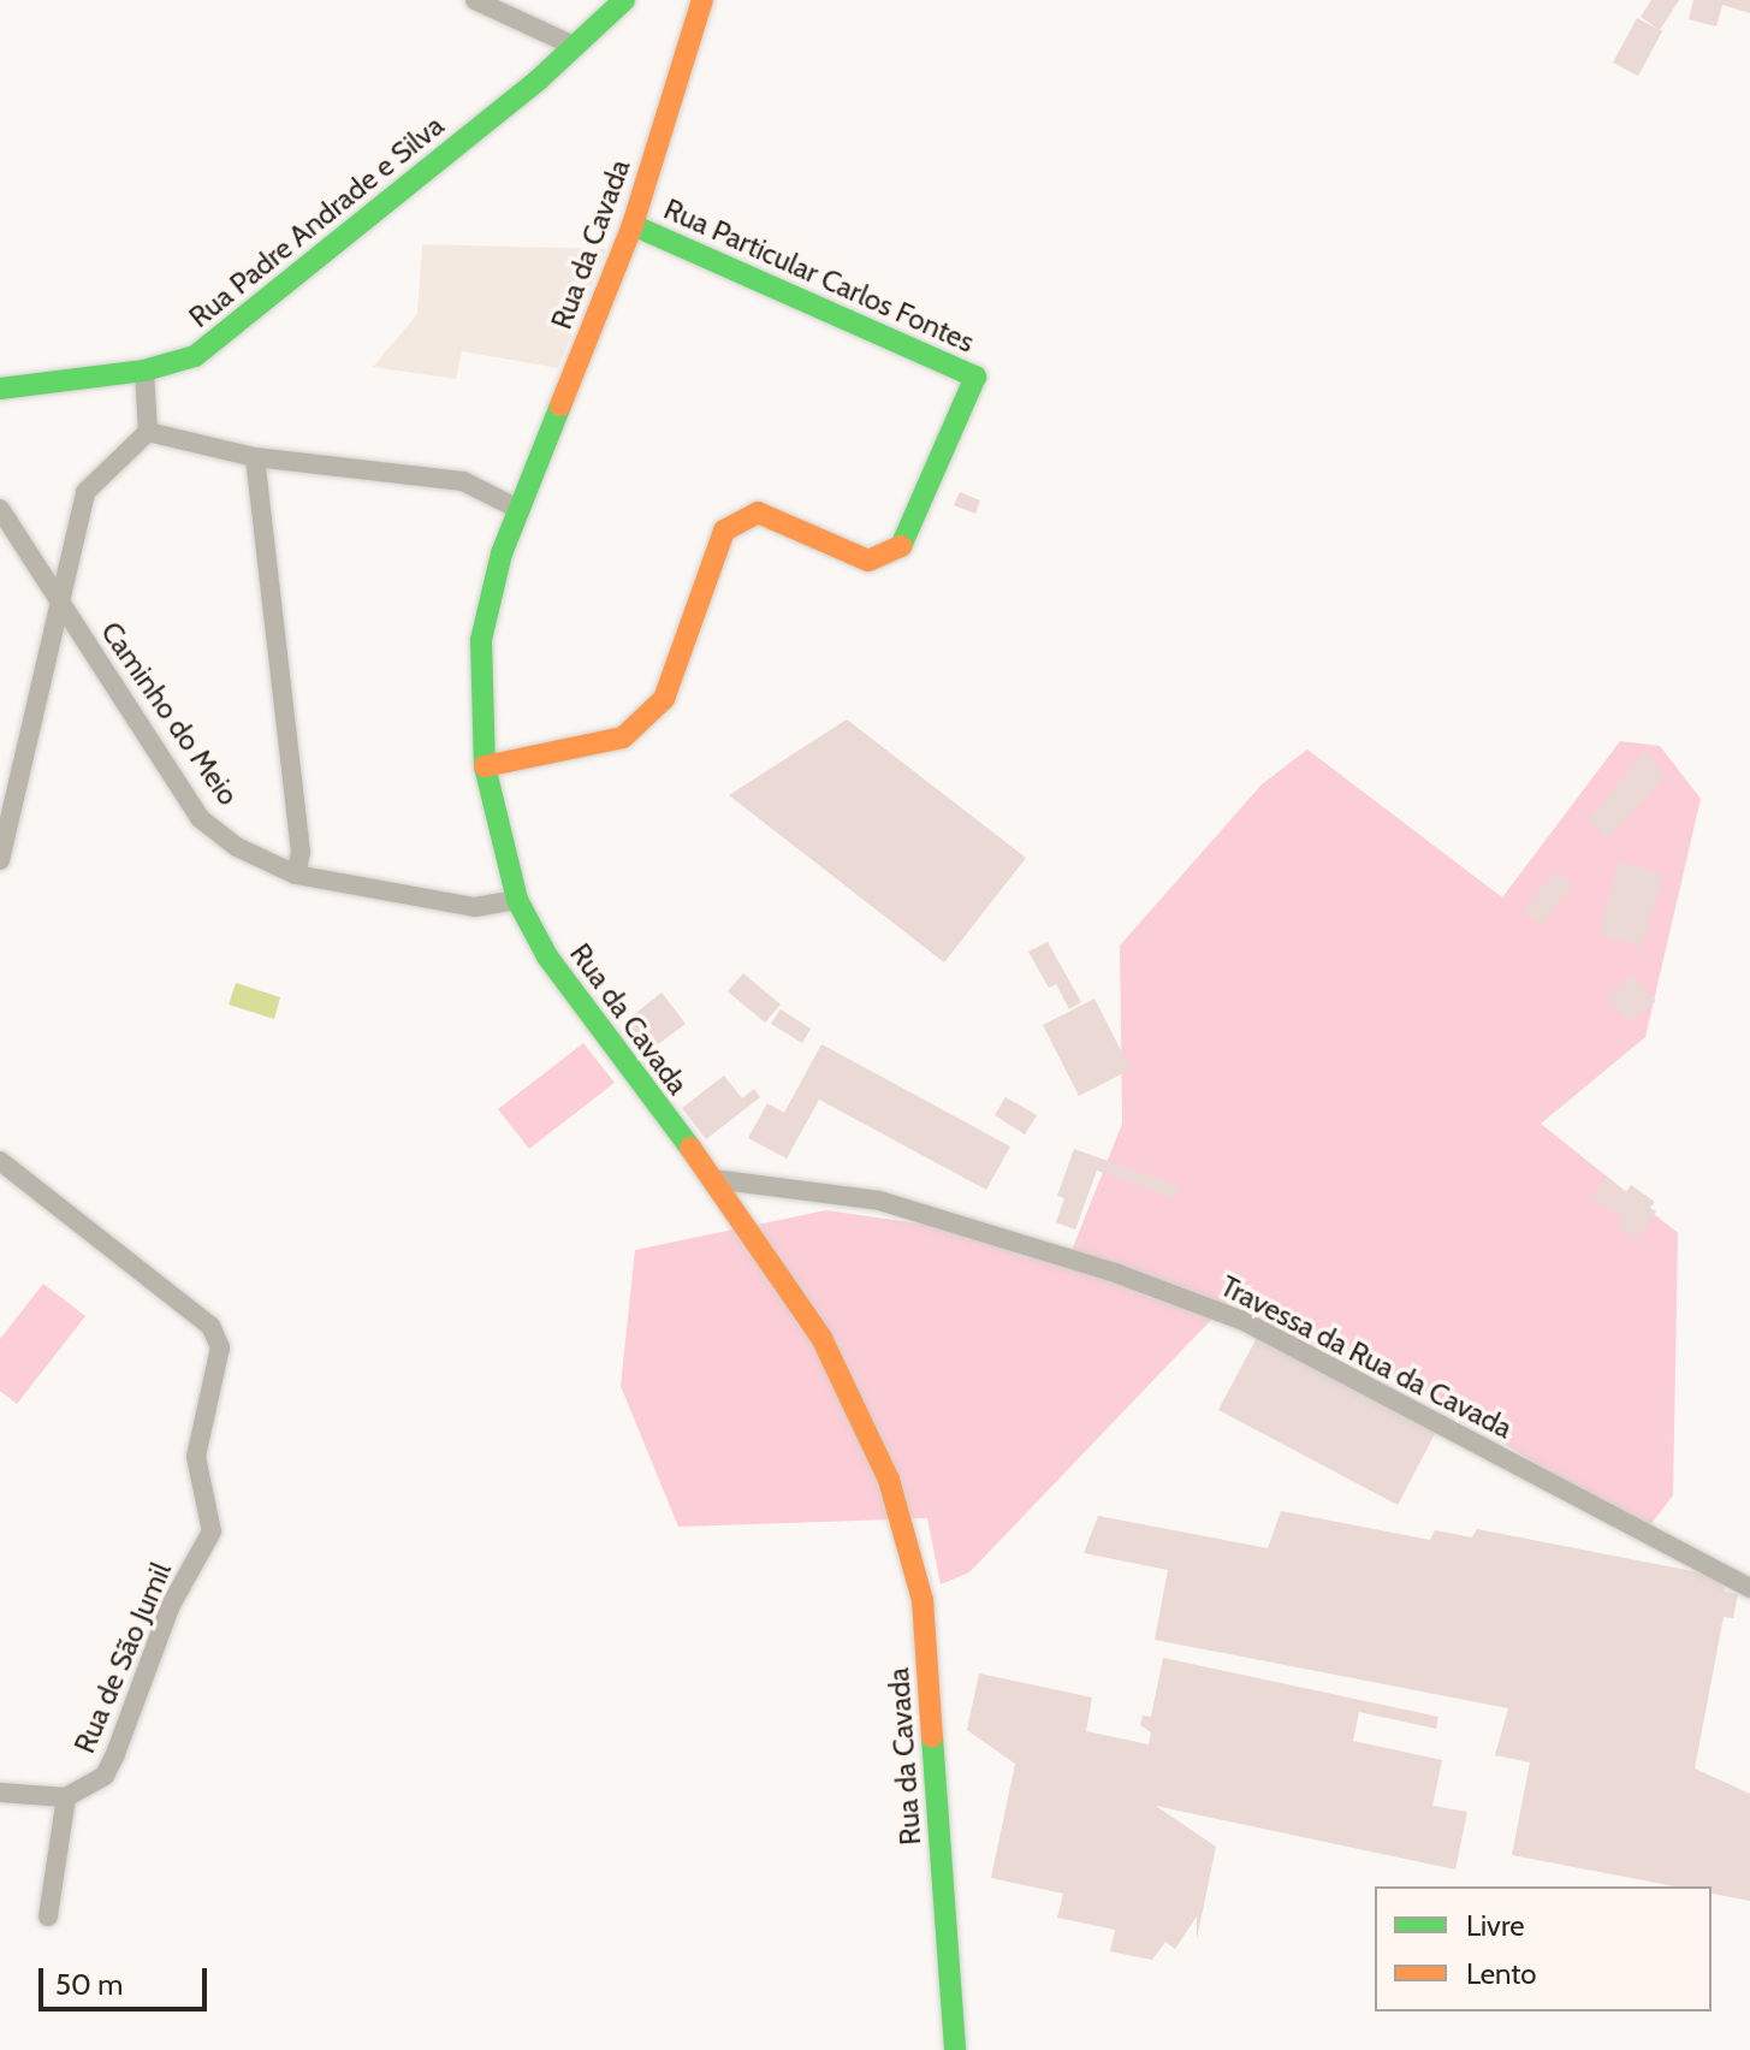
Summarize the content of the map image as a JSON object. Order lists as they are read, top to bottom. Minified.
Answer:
{"streets":{"street":["Rua Padre Andrade e Silva","Rua da Cavada","Rua Particular Carlos Fontes","Caminho do Meio","Travessa da Rua da Cavada","Rua de São Jumil"]},"crossings":[["Rua da Cavada","Rua Particular Carlos Fontes"],["Rua da Cavada","Caminho do Meio"],["Rua da Cavada","Travessa da Rua da Cavada"]],"legend":["Livre","Lento"],"scale_bar":"50 m"}
